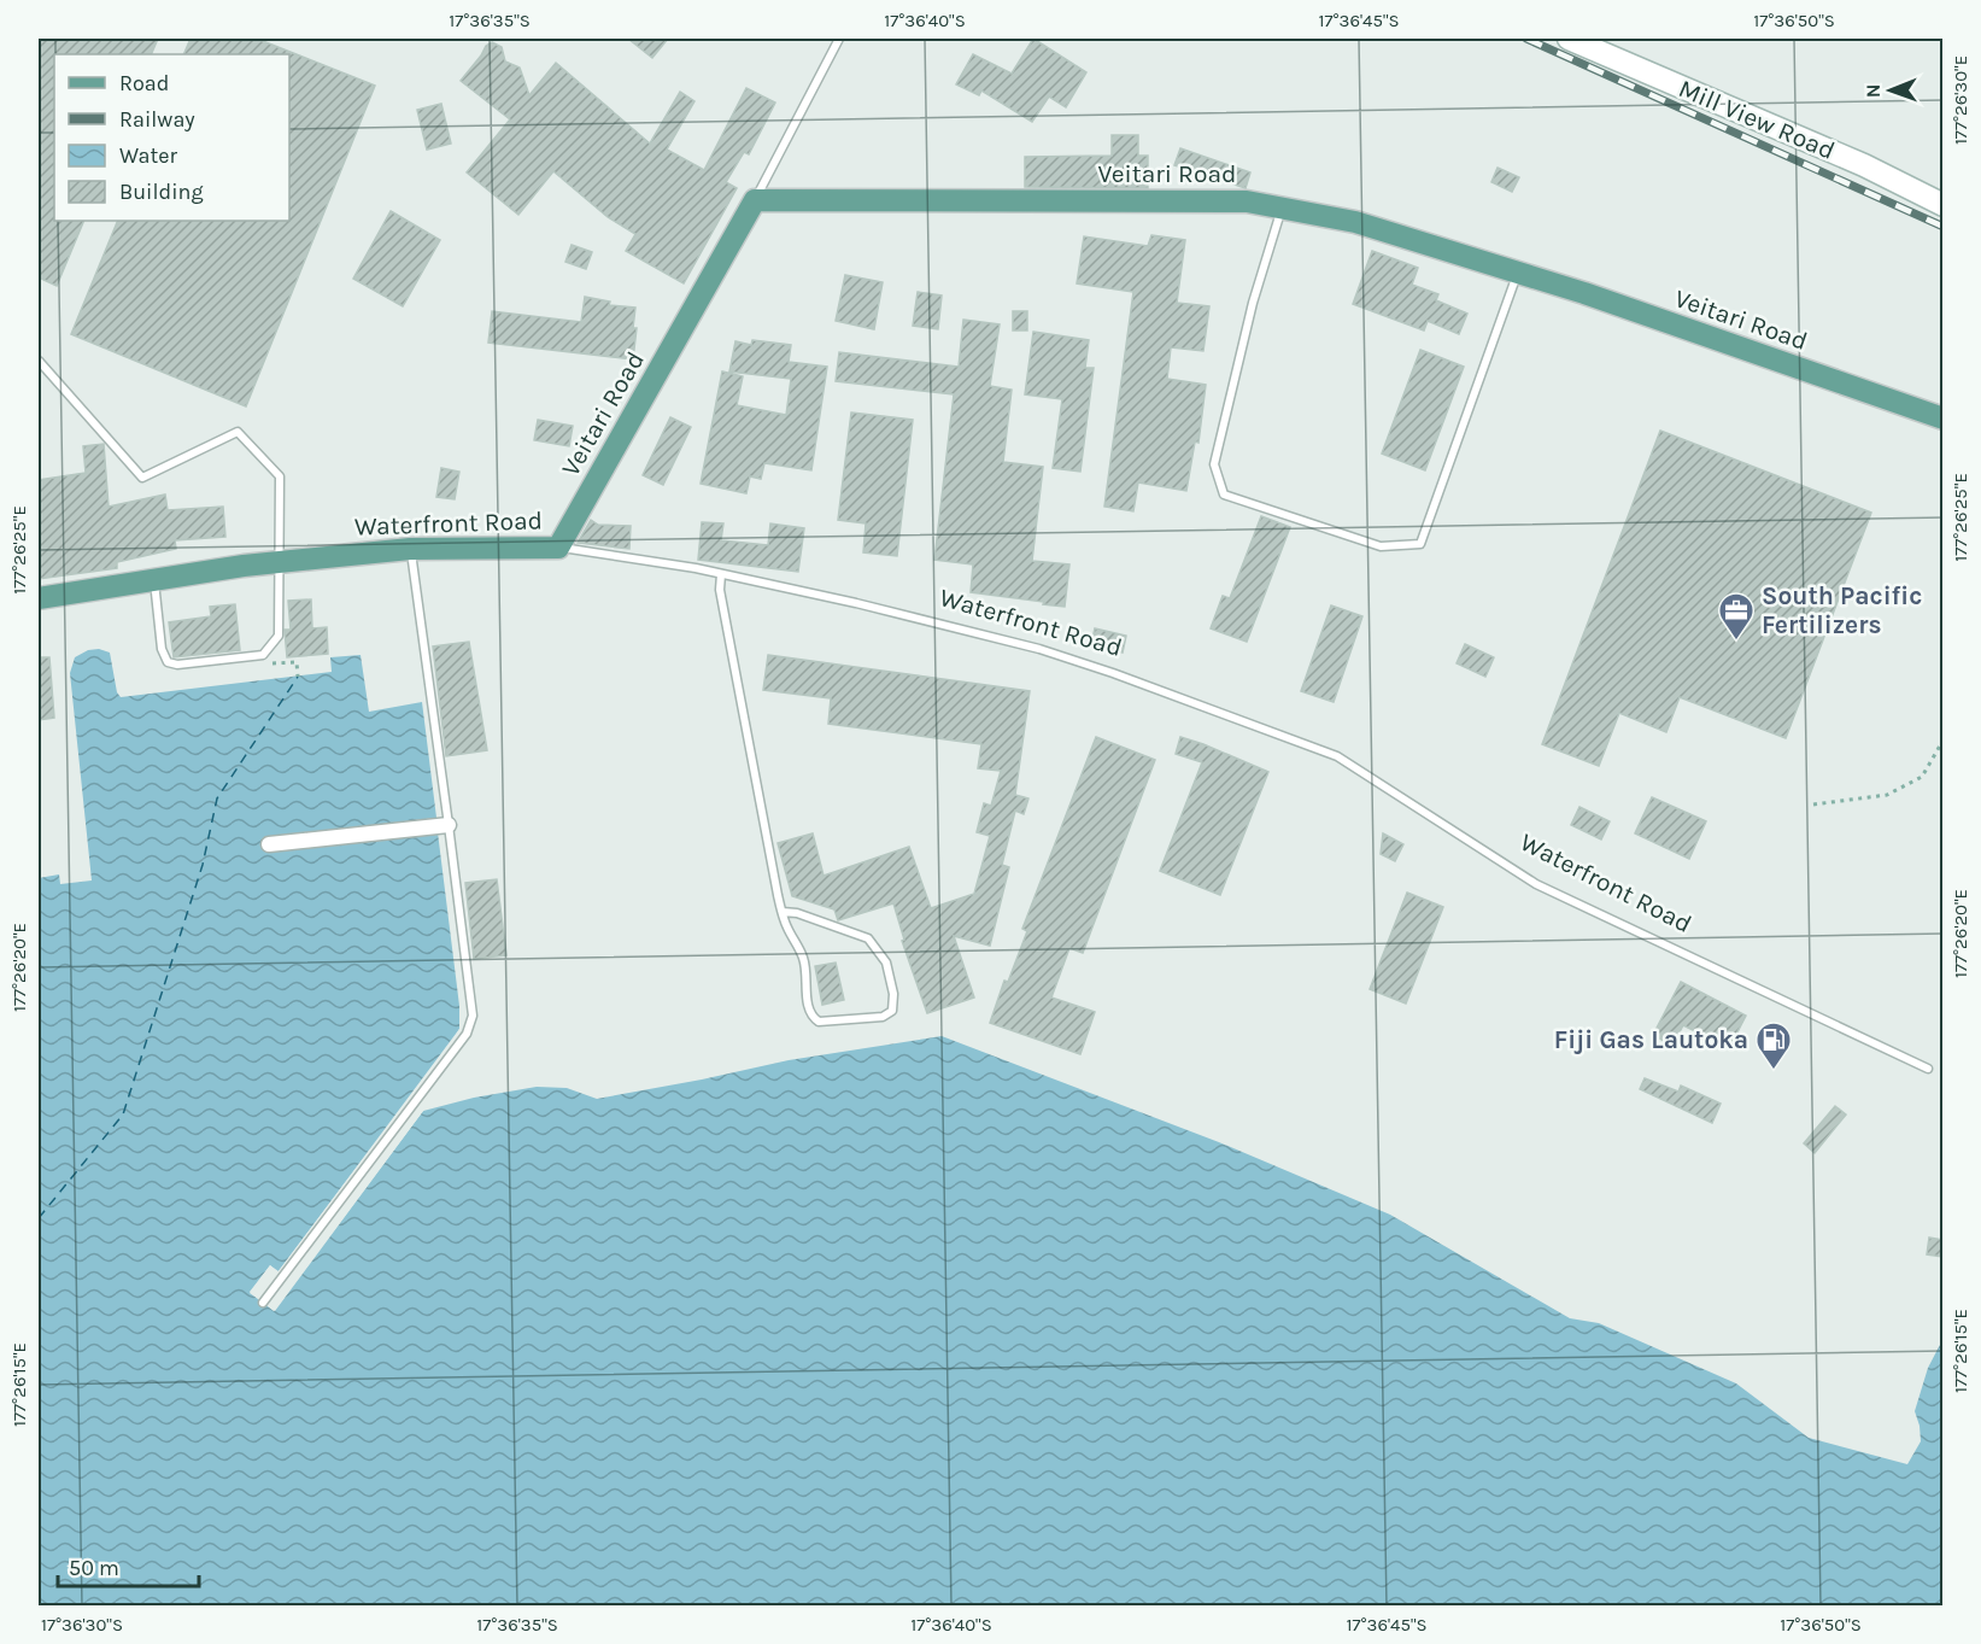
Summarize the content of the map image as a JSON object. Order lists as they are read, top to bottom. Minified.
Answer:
{"streets":{"main road":["Veitari Road","Waterfront Road"],"street":["Mill View Road"]},"crossings":[["Veitari Road","Waterfront Road"]],"places":{"office":["South Pacific Fertilizers"],"fuel station":["Fiji Gas Lautoka"]},"legend":["Road","Railway","Water","Building"],"scale_bar":"50 m","north":"left","coordinates":["17°36'35\"S","17°36'40\"S","17°36'45\"S","17°36'50\"S","177°26'30\"E","177°26'25\"E","177°26'20\"E","177°26'15\"E","17°36'30\"S"]}
